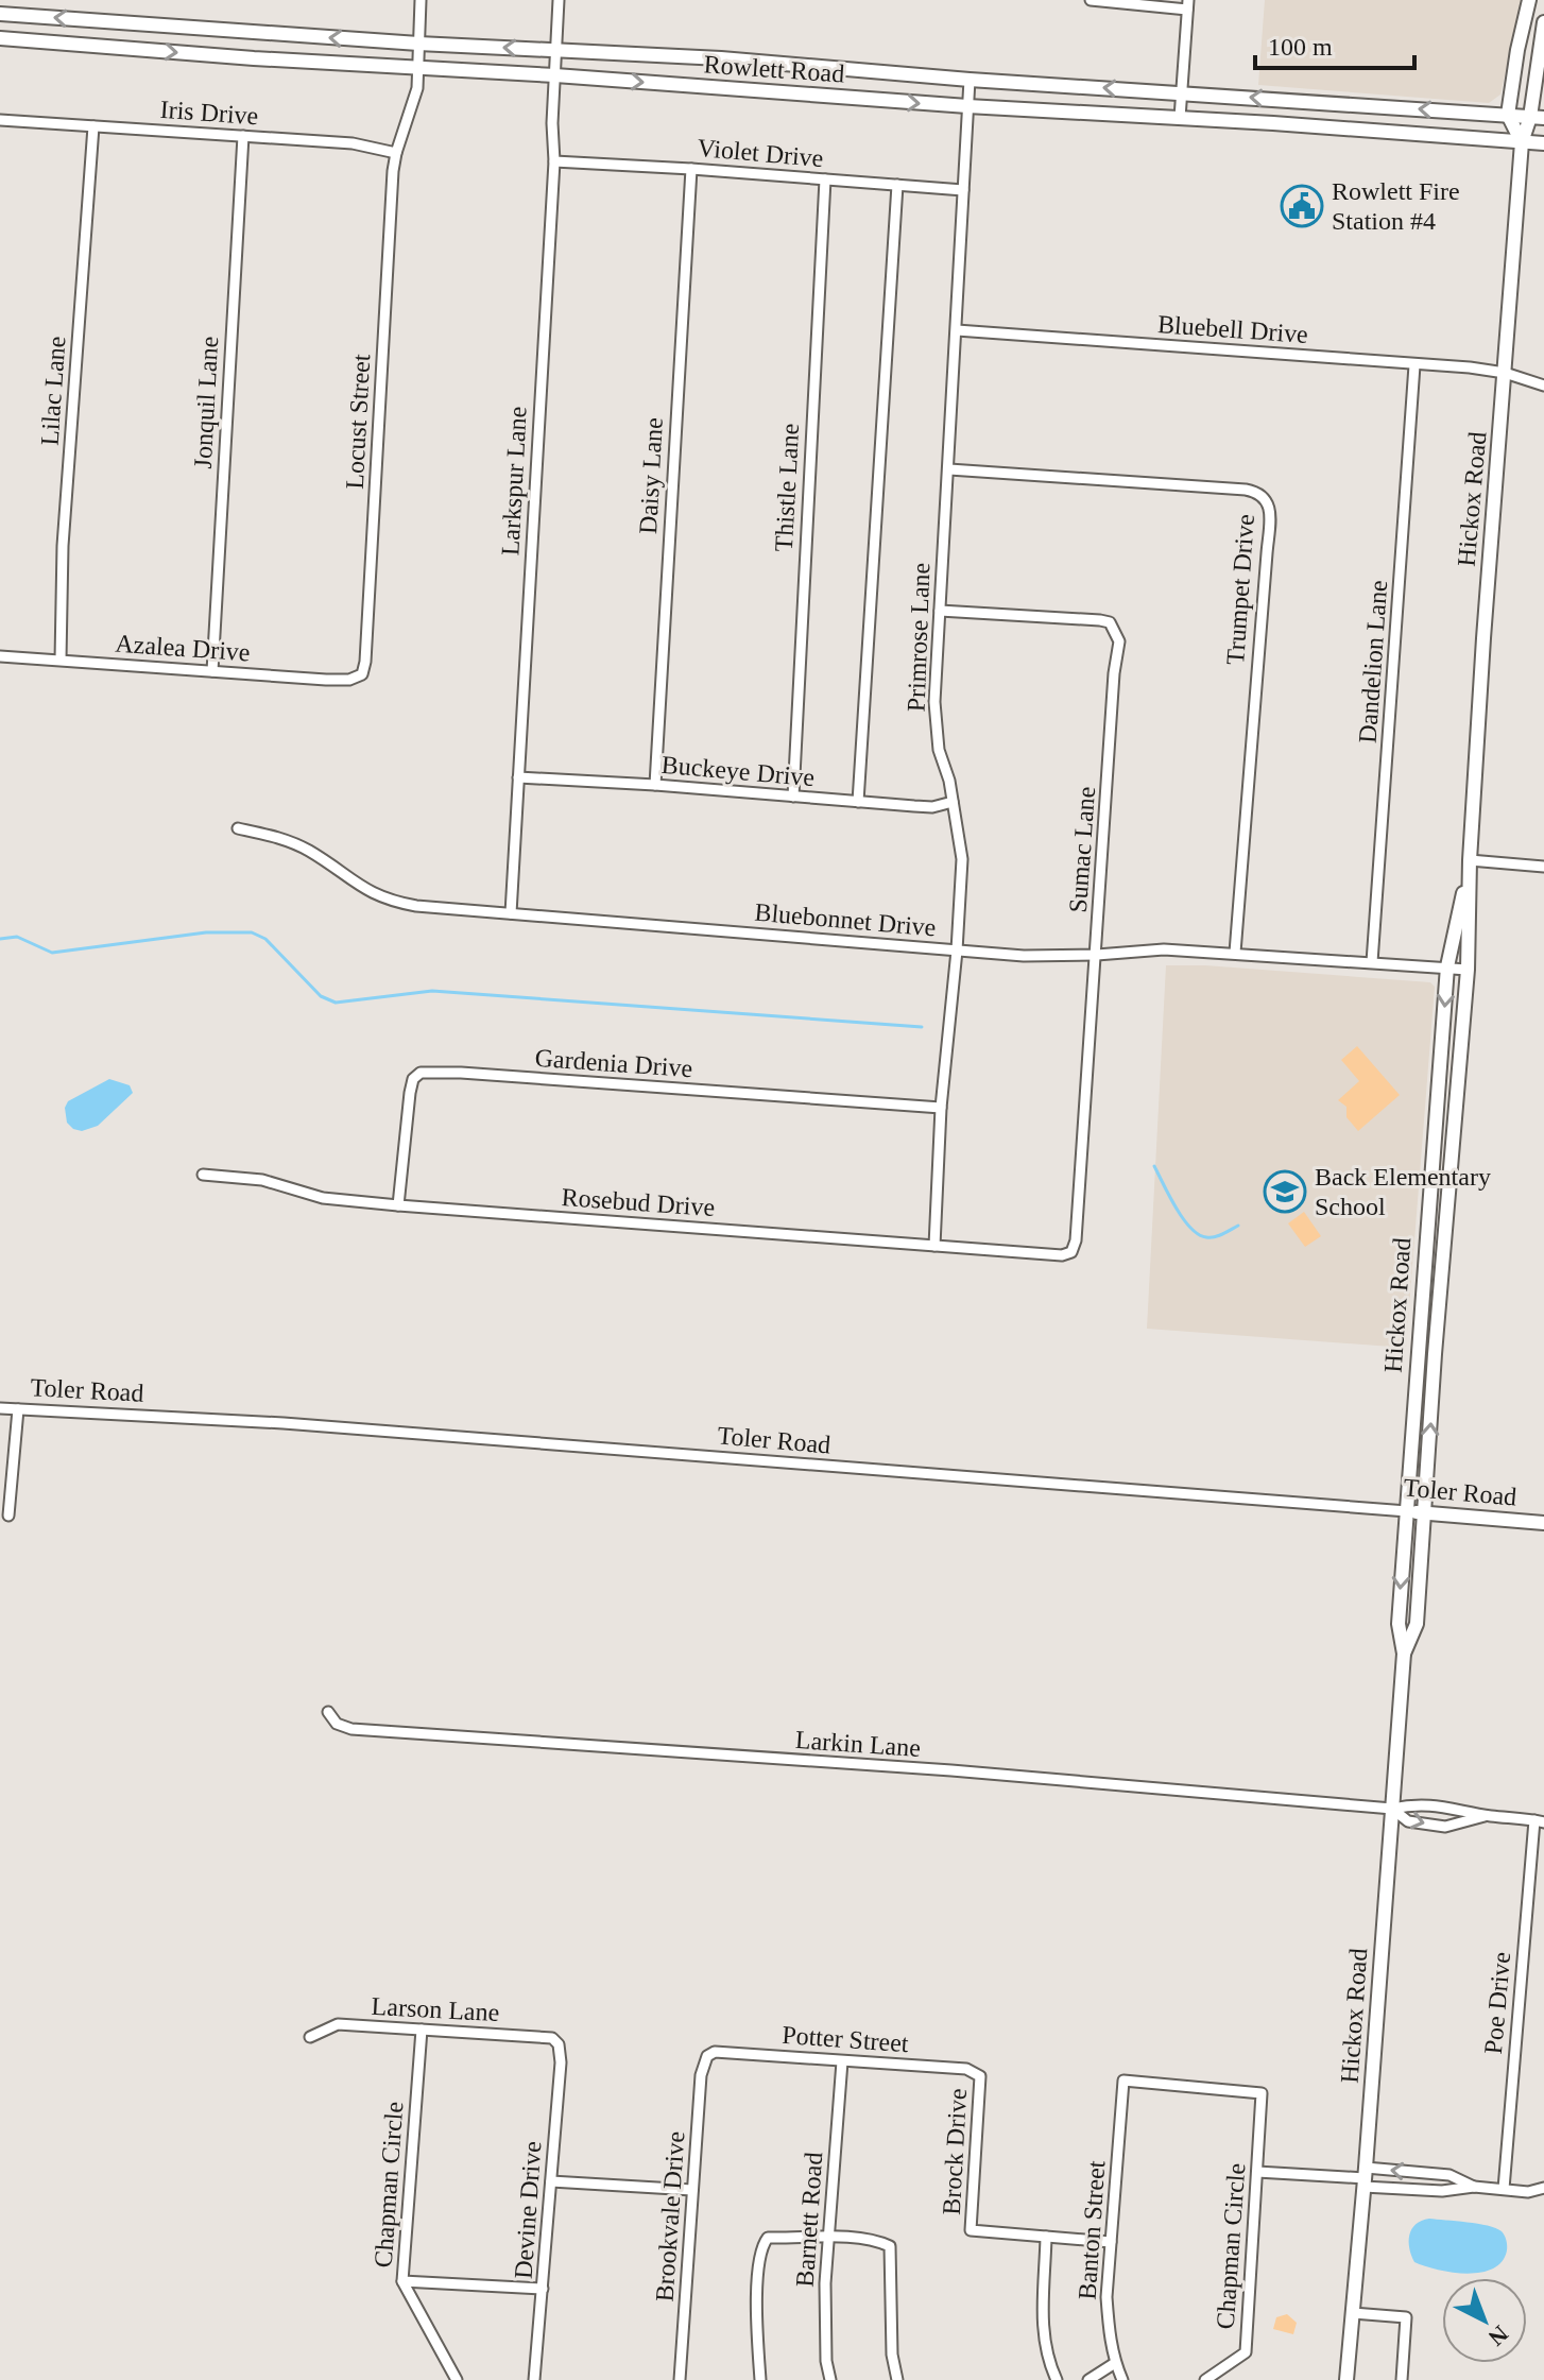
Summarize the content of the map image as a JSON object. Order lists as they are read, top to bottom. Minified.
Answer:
{"streets":{"street":["Rowlett Road","Iris Drive","Violet Drive","Bluebell Drive","Lilac Lane","Jonquil Lane","Locust Street","Daisy Lane","Larkspur Lane","Thistle Lane","Hickox Road","Trumpet Drive","Primrose Lane","Azalea Drive","Dandelion Lane","Buckeye Drive","Sumac Lane","Bluebonnet Drive","Gardenia Drive","Rosebud Drive","Toler Road","Larkin Lane","Poe Drive","Larson Lane","Potter Street","Brock Drive","Chapman Circle","Devine Drive","Brookvale Drive","Barnett Road","Banton Street"]},"crossings":[["Rowlett Road","Larkspur Lane"],["Rowlett Road","Hickox Road"],["Rowlett Road","Primrose Lane"],["Iris Drive","Lilac Lane"],["Iris Drive","Jonquil Lane"],["Iris Drive","Locust Street"],["Violet Drive","Daisy Lane"],["Violet Drive","Larkspur Lane"],["Violet Drive","Thistle Lane"],["Violet Drive","Primrose Lane"],["Bluebell Drive","Hickox Road"],["Bluebell Drive","Primrose Lane"],["Bluebell Drive","Dandelion Lane"],["Lilac Lane","Azalea Drive"],["Jonquil Lane","Azalea Drive"],["Locust Street","Azalea Drive"],["Daisy Lane","Buckeye Drive"],["Larkspur Lane","Buckeye Drive"],["Larkspur Lane","Bluebonnet Drive"],["Thistle Lane","Buckeye Drive"],["Hickox Road","Bluebonnet Drive"],["Hickox Road","Toler Road"],["Hickox Road","Larkin Lane"],["Trumpet Drive","Primrose Lane"],["Trumpet Drive","Bluebonnet Drive"],["Primrose Lane","Buckeye Drive"],["Primrose Lane","Sumac Lane"],["Primrose Lane","Bluebonnet Drive"],["Primrose Lane","Gardenia Drive"],["Primrose Lane","Rosebud Drive"],["Dandelion Lane","Bluebonnet Drive"],["Sumac Lane","Bluebonnet Drive"],["Sumac Lane","Rosebud Drive"],["Gardenia Drive","Rosebud Drive"],["Larson Lane","Chapman Circle"],["Larson Lane","Devine Drive"],["Potter Street","Brock Drive"],["Potter Street","Brookvale Drive"],["Potter Street","Barnett Road"],["Chapman Circle","Banton Street"]],"places":{"public building":["Rowlett Fire Station #4"],"school or university":["Back Elementary School"]},"scale_bar":"100 m","north":"bottom right"}
